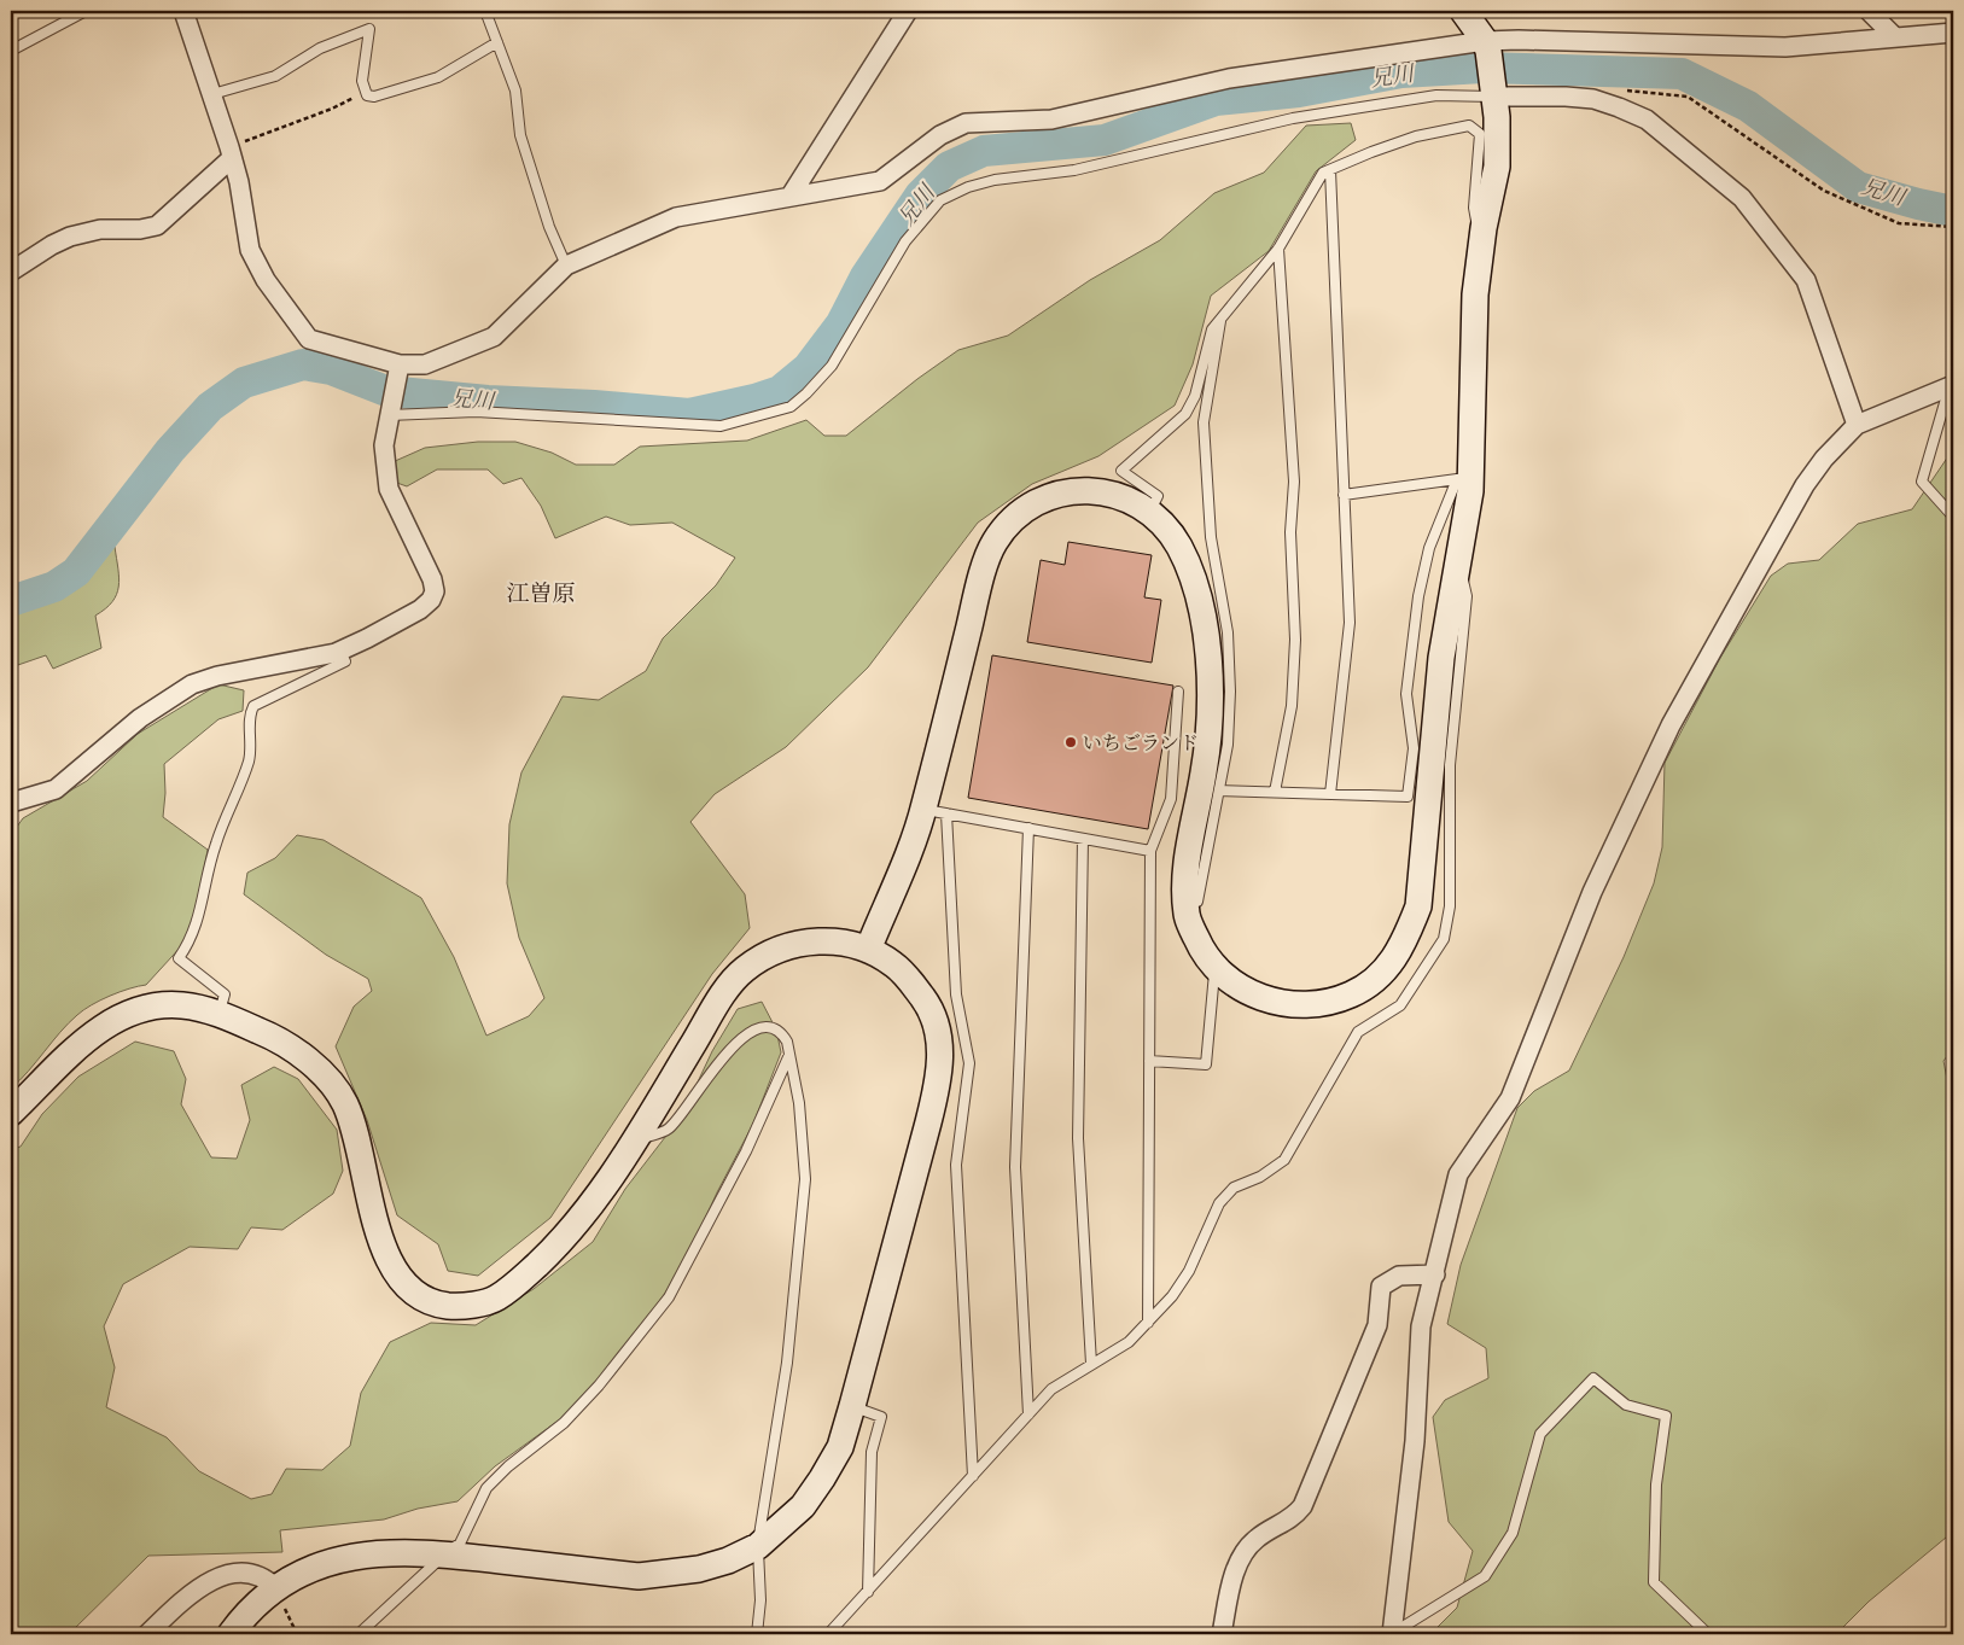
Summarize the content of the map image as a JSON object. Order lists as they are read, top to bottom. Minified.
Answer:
{"districts":["江曽原"],"water":["兄川"],"places":["いちごランド"]}
